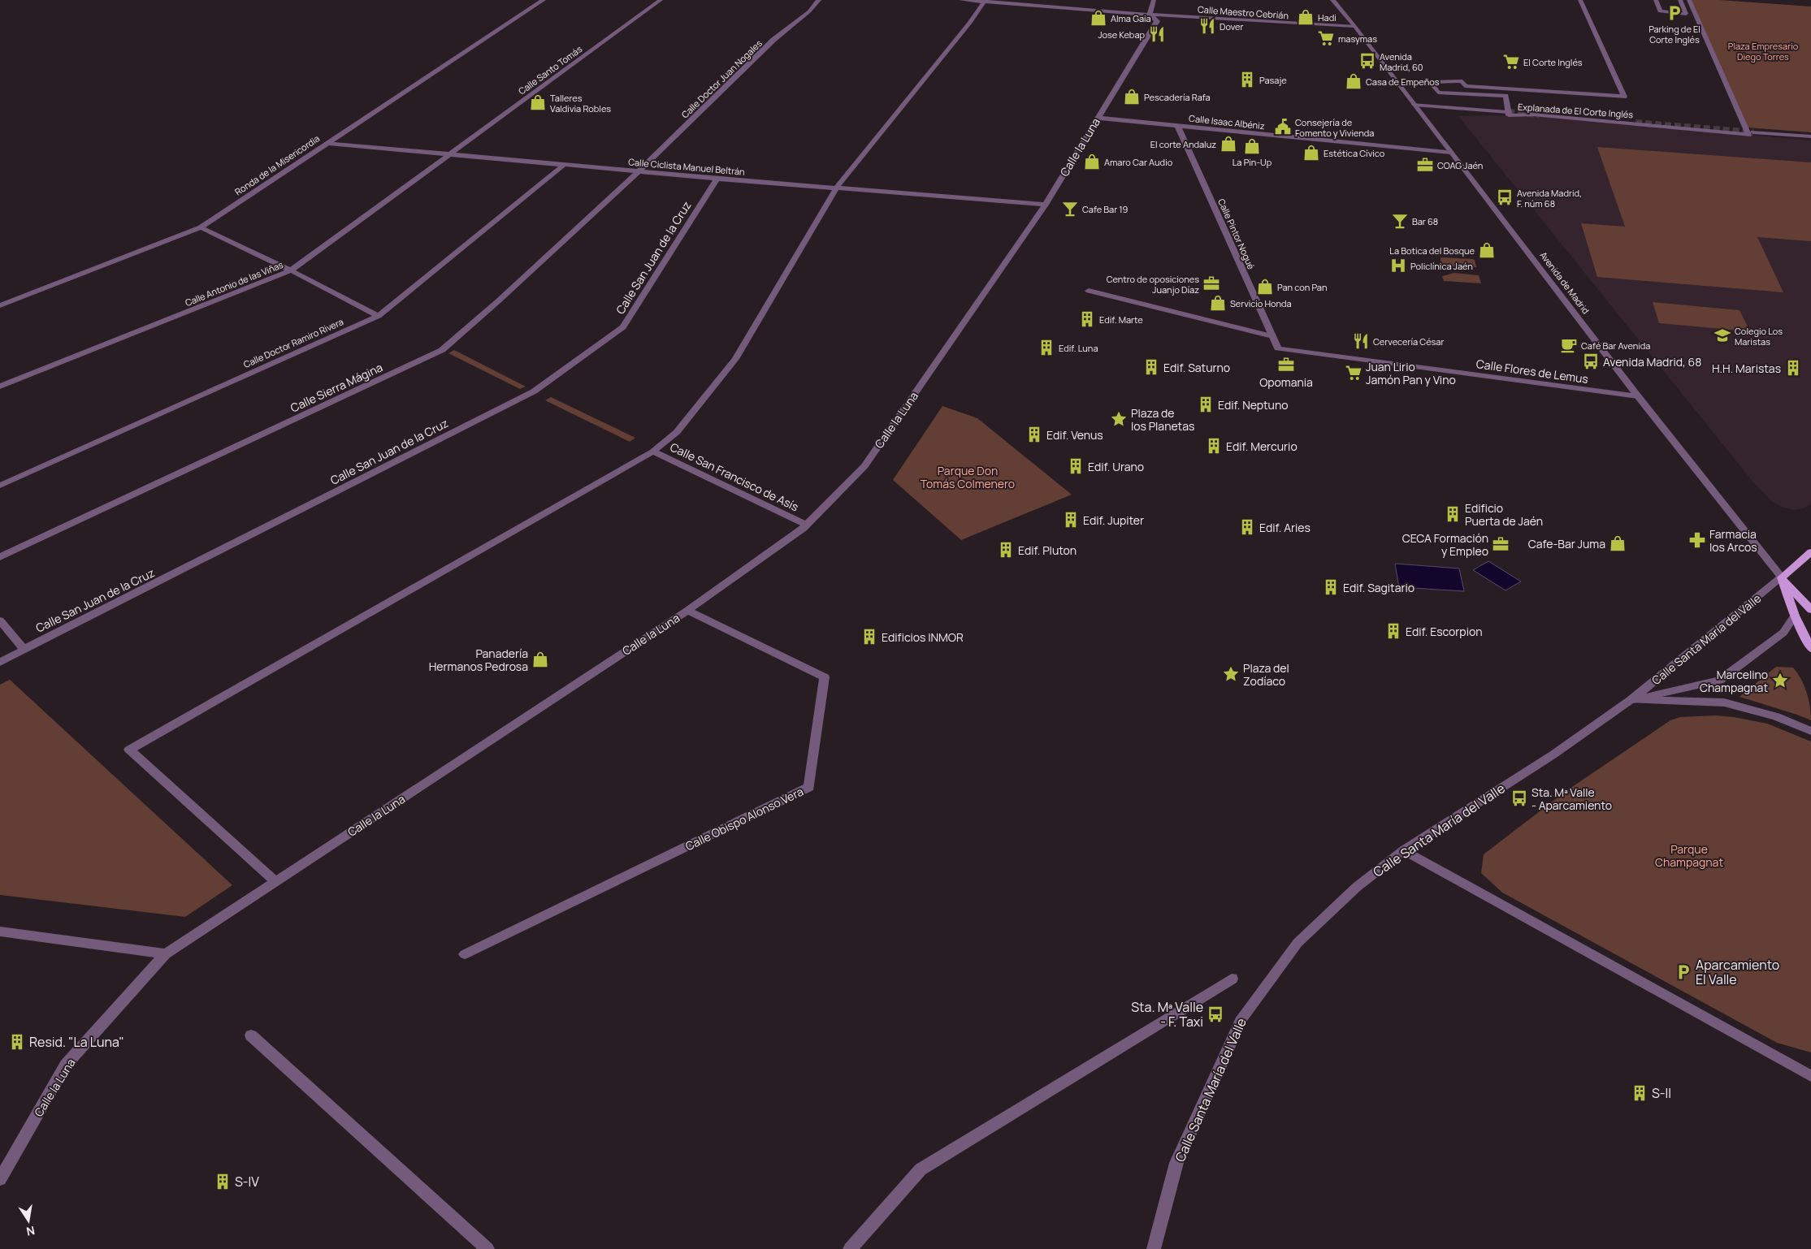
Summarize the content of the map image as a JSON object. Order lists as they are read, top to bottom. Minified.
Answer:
{"streets":{"main road":["Avenida de Madrid","Calle Santa María del Valle"],"street":["Calle Maestro Cebrián","Calle Santo Tomás","Calle Doctor Juan Nogales","Explanada de El Corte Inglés","Calle Isaac Albéniz","Calle la Luna","Ronda de la Misericordia","Calle Ciclista Manuel Beltrán","Calle Pintor Nogué","Calle San Juan de la Cruz","Calle Antonio de las Viñas","Calle Doctor Ramiro Rivera","Calle Flores de Lemus","Calle Sierra Mágina","Calle San Francisco de Asís","Calle Obispo Alonso Vera"]},"crossings":[["Calle Maestro Cebrián","Calle la Luna"],["Calle Maestro Cebrián","Avenida de Madrid"],["Calle Santo Tomás","Calle Ciclista Manuel Beltrán"],["Calle Santo Tomás","Calle Antonio de las Viñas"],["Calle Doctor Juan Nogales","Calle Ciclista Manuel Beltrán"],["Calle Doctor Juan Nogales","Calle Sierra Mágina"],["Calle Isaac Albéniz","Calle la Luna"],["Calle Isaac Albéniz","Calle Pintor Nogué"],["Calle Isaac Albéniz","Avenida de Madrid"],["Calle la Luna","Calle Ciclista Manuel Beltrán"],["Calle la Luna","Calle San Francisco de Asís"],["Calle la Luna","Calle Obispo Alonso Vera"],["Ronda de la Misericordia","Calle Ciclista Manuel Beltrán"],["Calle Ciclista Manuel Beltrán","Calle San Juan de la Cruz"],["Calle Ciclista Manuel Beltrán","Calle Antonio de las Viñas"],["Calle Ciclista Manuel Beltrán","Calle Doctor Ramiro Rivera"],["Calle Ciclista Manuel Beltrán","Calle Sierra Mágina"],["Calle Pintor Nogué","Calle Flores de Lemus"],["Avenida de Madrid","Calle Flores de Lemus"],["Avenida de Madrid","Calle Santa María del Valle"]],"parks":["Plaza Empresario Diego Torres","Parque Don Tomás Colmenero","Parque Champagnat"],"places":{"parking":["Parking de El Corte Inglés","Aparcamiento El Valle"],"shop":["Hadi","Alma Gaia","Casa de Empeños","Pescadería Rafa","Talleres Valdivia Robles","El corte Andaluz","La Pin-Up","Estética Cívico","Amaro Car Audio","La Botica del Bosque","Pan con Pan","Servicio Honda","Cafe-Bar Juma","Panadería Hermanos Pedrosa"],"restaurant":["Dover","Jose Kebap","Cervecería César"],"supermarket":["masymas","El Corte Inglés","Juan Lirio Jamón Pan y Vino"],"bus stop":["Avenida Madrid, 60","Avenida Madrid, F. núm 68","Avenida Madrid, 68","Sta. Mª Valle - Aparcamiento","Sta. Mª Valle - F. Taxi"],"building":["Pasaje","Edif. Marte","Edif. Luna","Edif. Saturno","H.H. Maristas","Edif. Neptuno","Edif. Venus","Edif. Mercurio","Edif. Urano","Edificio Puerta de Jaén","Edif. Jupiter","Edif. Aries","Edif. Pluton","Edif. Sagitario","Edif. Escorpion","Edificios INMOR","Resid. \"La Luna\"","S-II","S-IV"],"public building":["Consejería de Fomento y Vivienda"],"office":["COAG Jaén","Centro de oposiciones Juanjo Díaz","Opomania","CECA Formación y Empleo"],"bar":["Cafe Bar 19","Bar 68"],"hospital":["Policlínica Jaén"],"school or university":["Colegio Los Maristas"],"cafe":["Café Bar Avenida"],"place":["Plaza de los Planetas","Plaza del Zodíaco","Marcelino Champagnat"],"pharmacy":["Farmacia los Arcos"]},"north":"bottom"}
